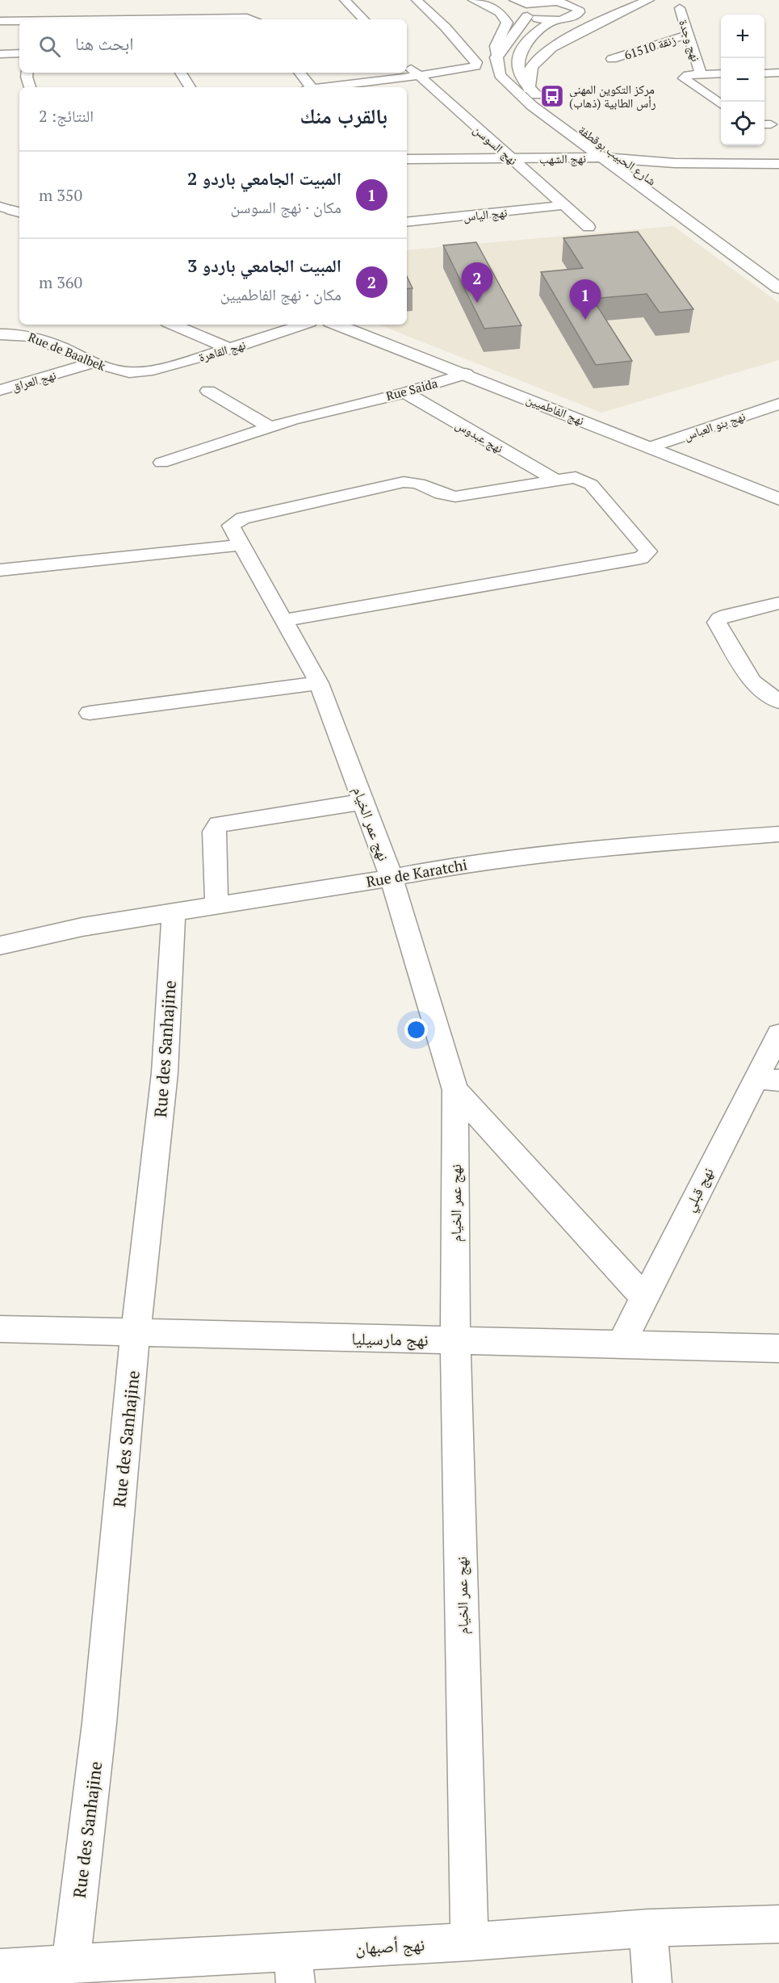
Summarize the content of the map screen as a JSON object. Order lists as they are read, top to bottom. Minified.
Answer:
{"streets":{"main road":["شارع الحبيب بوقطفة","نهج الشهب","نهج الفاطميين"],"street":["نهج وجدة","زنقة 61510","نهج السوسن","نهج الياس","نهج القاهرة","Rue de Baalbek","نهج العراق","Rue Saida","نهج بنو العباس","نهج عبدوس","نهج عمر الخيام","Rue de Karatchi","Rue des Sanhajine","نهج قبلي","نهج مارسيليا","نهج أصبهان"]},"crossings":[["نهج وجدة","زنقة 61510"],["نهج السوسن","نهج الشهب"],["نهج السوسن","نهج الياس"],["شارع الحبيب بوقطفة","نهج الشهب"],["نهج القاهرة","Rue de Baalbek"],["Rue de Baalbek","نهج العراق"],["Rue Saida","نهج الفاطميين"],["Rue Saida","نهج عبدوس"],["نهج الفاطميين","نهج بنو العباس"],["نهج عبدوس","نهج عمر الخيام"],["نهج عمر الخيام","Rue de Karatchi"],["نهج عمر الخيام","نهج مارسيليا"],["نهج عمر الخيام","نهج أصبهان"],["Rue de Karatchi","Rue des Sanhajine"],["Rue des Sanhajine","نهج مارسيليا"],["Rue des Sanhajine","نهج أصبهان"],["نهج قبلي","نهج مارسيليا"]],"places":{"bus stop":["مركز التكوين المهني رأس الطابية (ذهاب)"]},"page":{"map_buttons":["+","−"],"search":"ابحث هنا","heading":["بالقرب منك","النتائج: 2"],"list":[{"mark":"1","name":"المبيت الجامعي باردو 2","note":"مكان · نهج السوسن","value":"350 m"},{"mark":"2","name":"المبيت الجامعي باردو 3","note":"مكان · نهج الفاطميين","value":"360 m"}],"pins":["2","1"]}}
